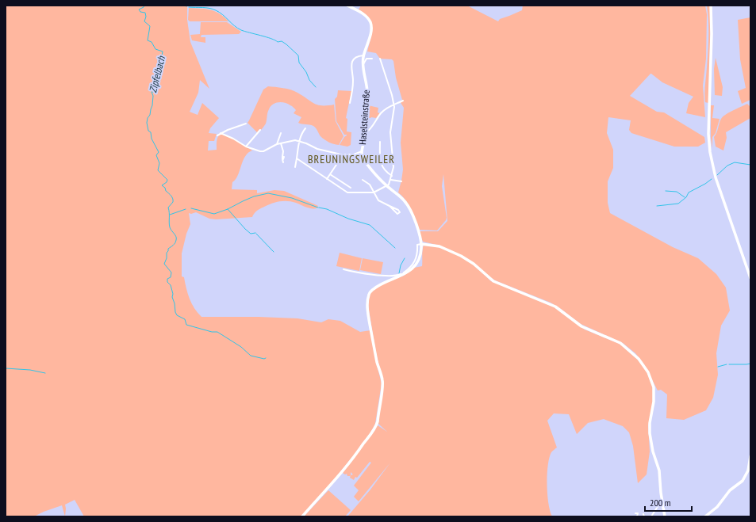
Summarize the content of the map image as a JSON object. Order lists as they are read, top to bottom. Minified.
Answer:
{"streets":{"street":["Haselsteinstraße"]},"districts":["BREUNINGSWEILER"],"water":["Zipfelbach"],"scale_bar":"200 m"}
